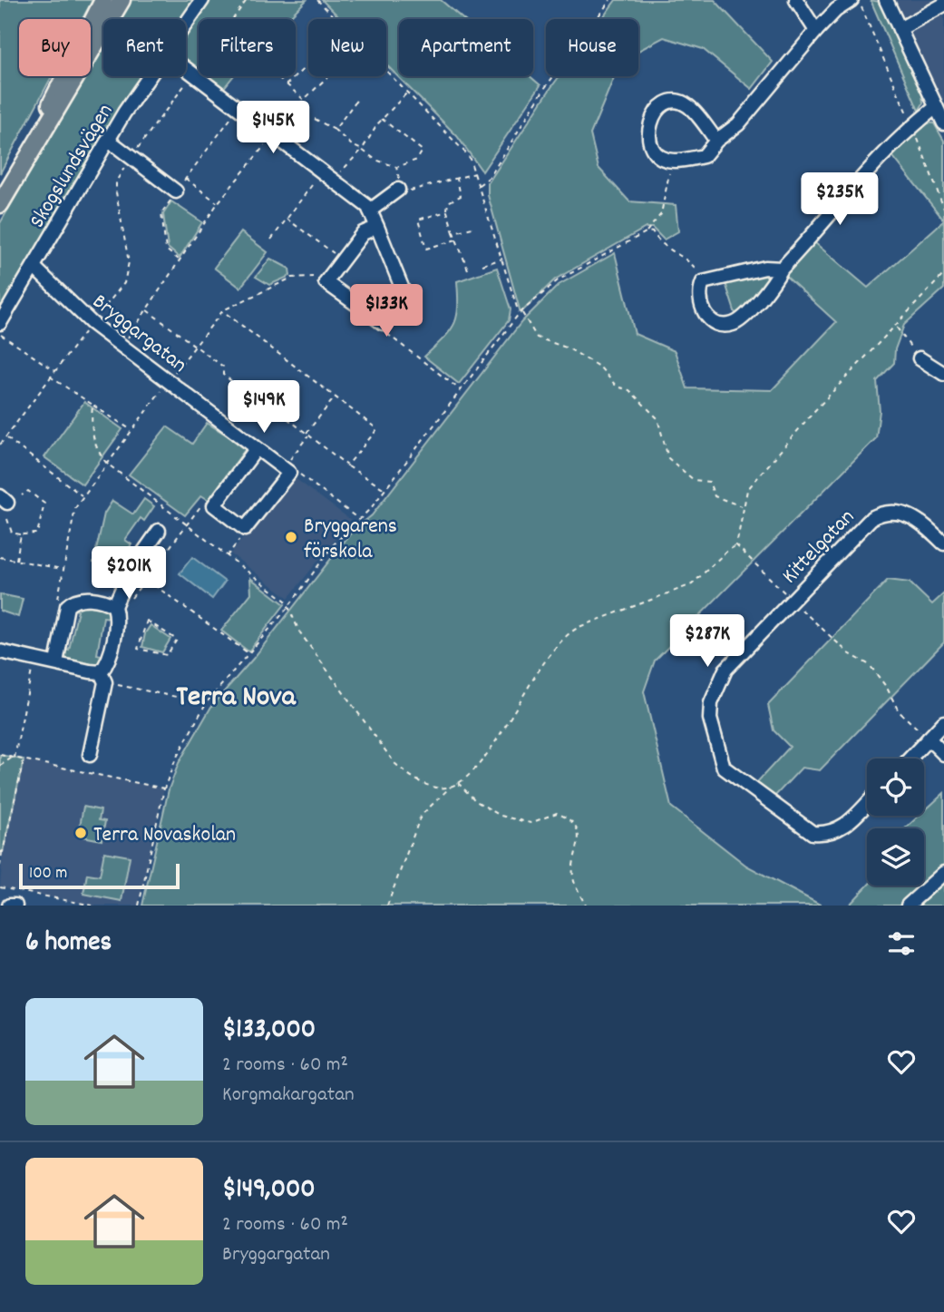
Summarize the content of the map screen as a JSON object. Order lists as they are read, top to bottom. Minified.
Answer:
{"streets":{"street":["Skogslundsvägen","Bryggargatan","Kittelgatan"]},"crossings":[["Skogslundsvägen","Bryggargatan"]],"districts":["Terra Nova"],"places":["Bryggarens förskola","Terra Novaskolan"],"scale_bar":"100 m","page":{"chip":["Buy","Rent","Filters","New","Apartment","House"],"price":["$145K","$235K","$133K","$149K","$201K","$287K"],"scale":"100 m","heading":"6 homes","list":[{"name":"$133,000","note":"2 rooms · 60 m² · Korgmakargatan"},{"name":"$149,000","note":"2 rooms · 60 m² · Bryggargatan"}]}}
